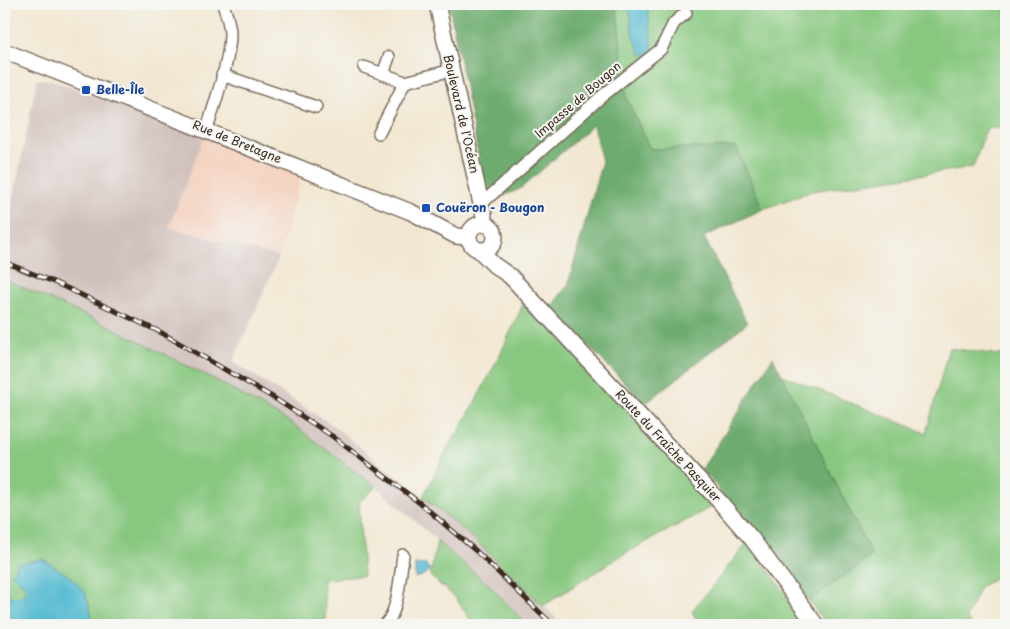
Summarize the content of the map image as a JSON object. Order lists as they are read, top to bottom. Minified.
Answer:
{"streets":{"main road":["Boulevard de l'Océan","Rue de Bretagne","Route du Fraîche Pasquier"],"street":["Impasse de Bougon"]},"crossings":[["Impasse de Bougon","Boulevard de l'Océan"],["Boulevard de l'Océan","Rue de Bretagne"],["Boulevard de l'Océan","Route du Fraîche Pasquier"],["Rue de Bretagne","Route du Fraîche Pasquier"]],"places":{"transit":["Belle-Île","Couëron - Bougon"]}}
